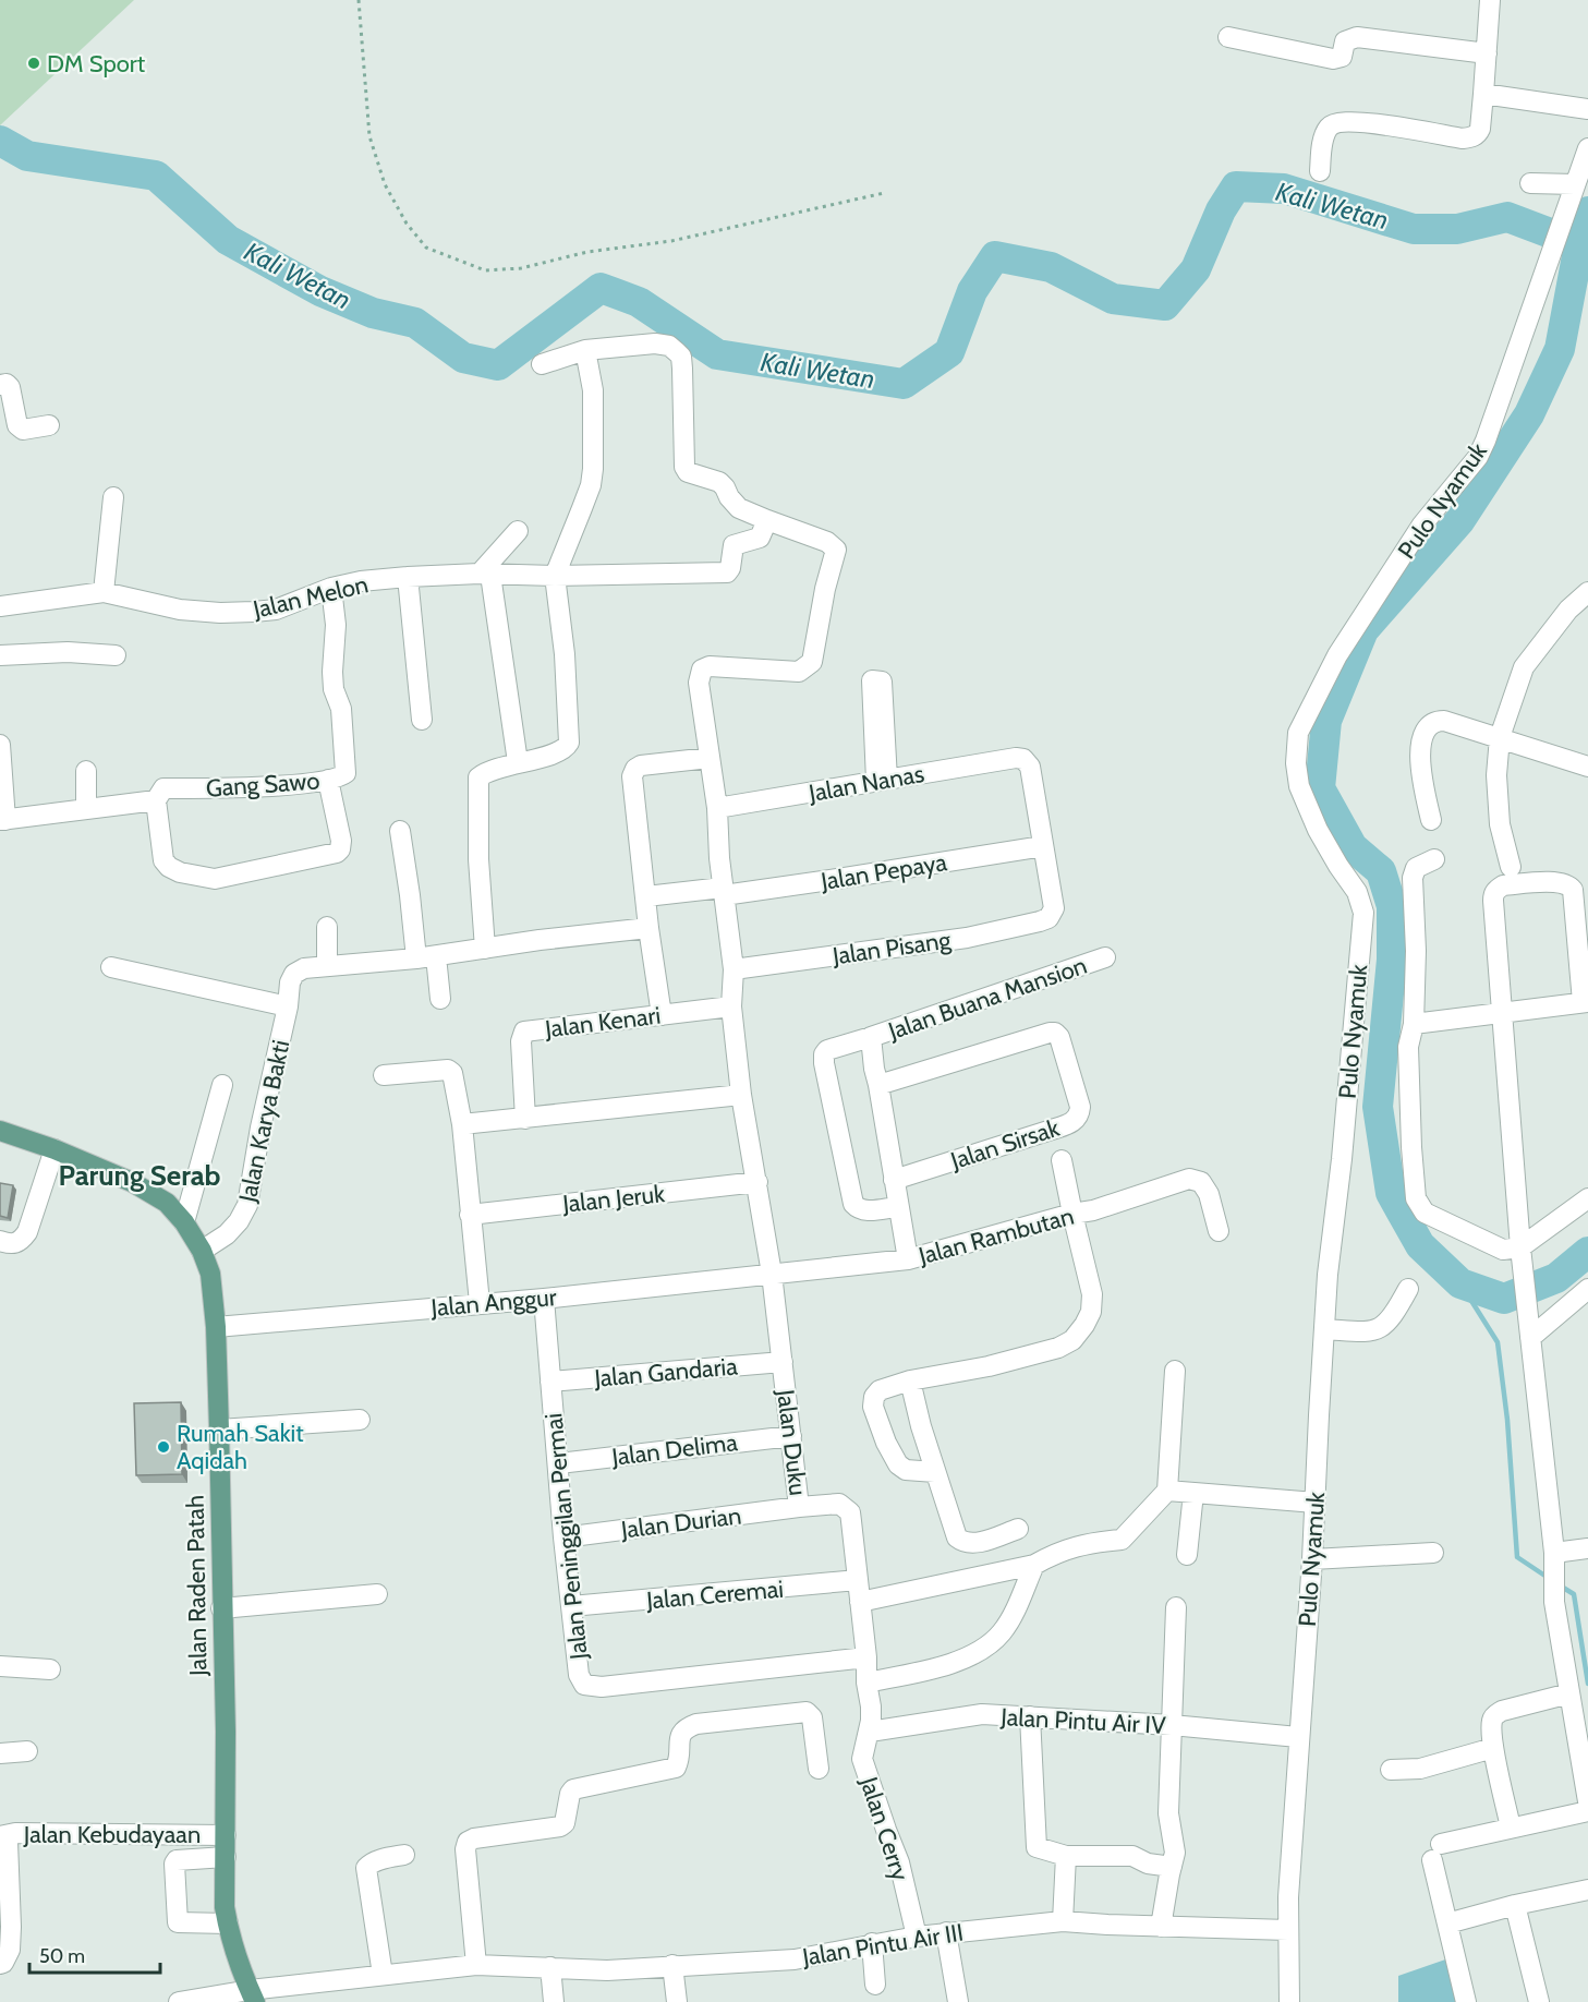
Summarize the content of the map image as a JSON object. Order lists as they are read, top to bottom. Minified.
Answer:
{"streets":{"main road":["Jalan Raden Patah"],"street":["Pulo Nyamuk","Jalan Melon","Jalan Nanas","Gang Sawo","Jalan Pepaya","Jalan Pisang","Jalan Buana Mansion","Jalan Kenari","Jalan Karya Bakti","Jalan Sirsak","Jalan Jeruk","Jalan Rambutan","Jalan Anggur","Jalan Gandaria","Jalan Duku","Jalan Delima","Jalan Durian","Jalan Peninggilan Permai","Jalan Ceremai","Jalan Pintu Air IV","Jalan Cerry","Jalan Kebudayaan","Jalan Pintu Air III"]},"crossings":[["Pulo Nyamuk","Jalan Pintu Air IV"],["Pulo Nyamuk","Jalan Pintu Air III"],["Jalan Melon","Gang Sawo"],["Jalan Nanas","Jalan Pepaya"],["Jalan Nanas","Jalan Pisang"],["Jalan Pepaya","Jalan Pisang"],["Jalan Buana Mansion","Jalan Sirsak"],["Jalan Buana Mansion","Jalan Rambutan"],["Jalan Karya Bakti","Jalan Raden Patah"],["Jalan Rambutan","Jalan Anggur"],["Jalan Rambutan","Jalan Duku"],["Jalan Anggur","Jalan Duku"],["Jalan Anggur","Jalan Peninggilan Permai"],["Jalan Anggur","Jalan Raden Patah"],["Jalan Gandaria","Jalan Duku"],["Jalan Gandaria","Jalan Peninggilan Permai"],["Jalan Duku","Jalan Delima"],["Jalan Duku","Jalan Durian"],["Jalan Duku","Jalan Peninggilan Permai"],["Jalan Duku","Jalan Ceremai"],["Jalan Duku","Jalan Pintu Air IV"],["Jalan Duku","Jalan Cerry"],["Jalan Delima","Jalan Peninggilan Permai"],["Jalan Durian","Jalan Peninggilan Permai"],["Jalan Peninggilan Permai","Jalan Ceremai"],["Jalan Raden Patah","Jalan Kebudayaan"],["Jalan Raden Patah","Jalan Pintu Air III"],["Jalan Pintu Air IV","Jalan Cerry"],["Jalan Cerry","Jalan Pintu Air III"]],"districts":["Parung Serab"],"water":["Kali Wetan"],"places":["DM Sport","Rumah Sakit Aqidah"],"scale_bar":"50 m"}
